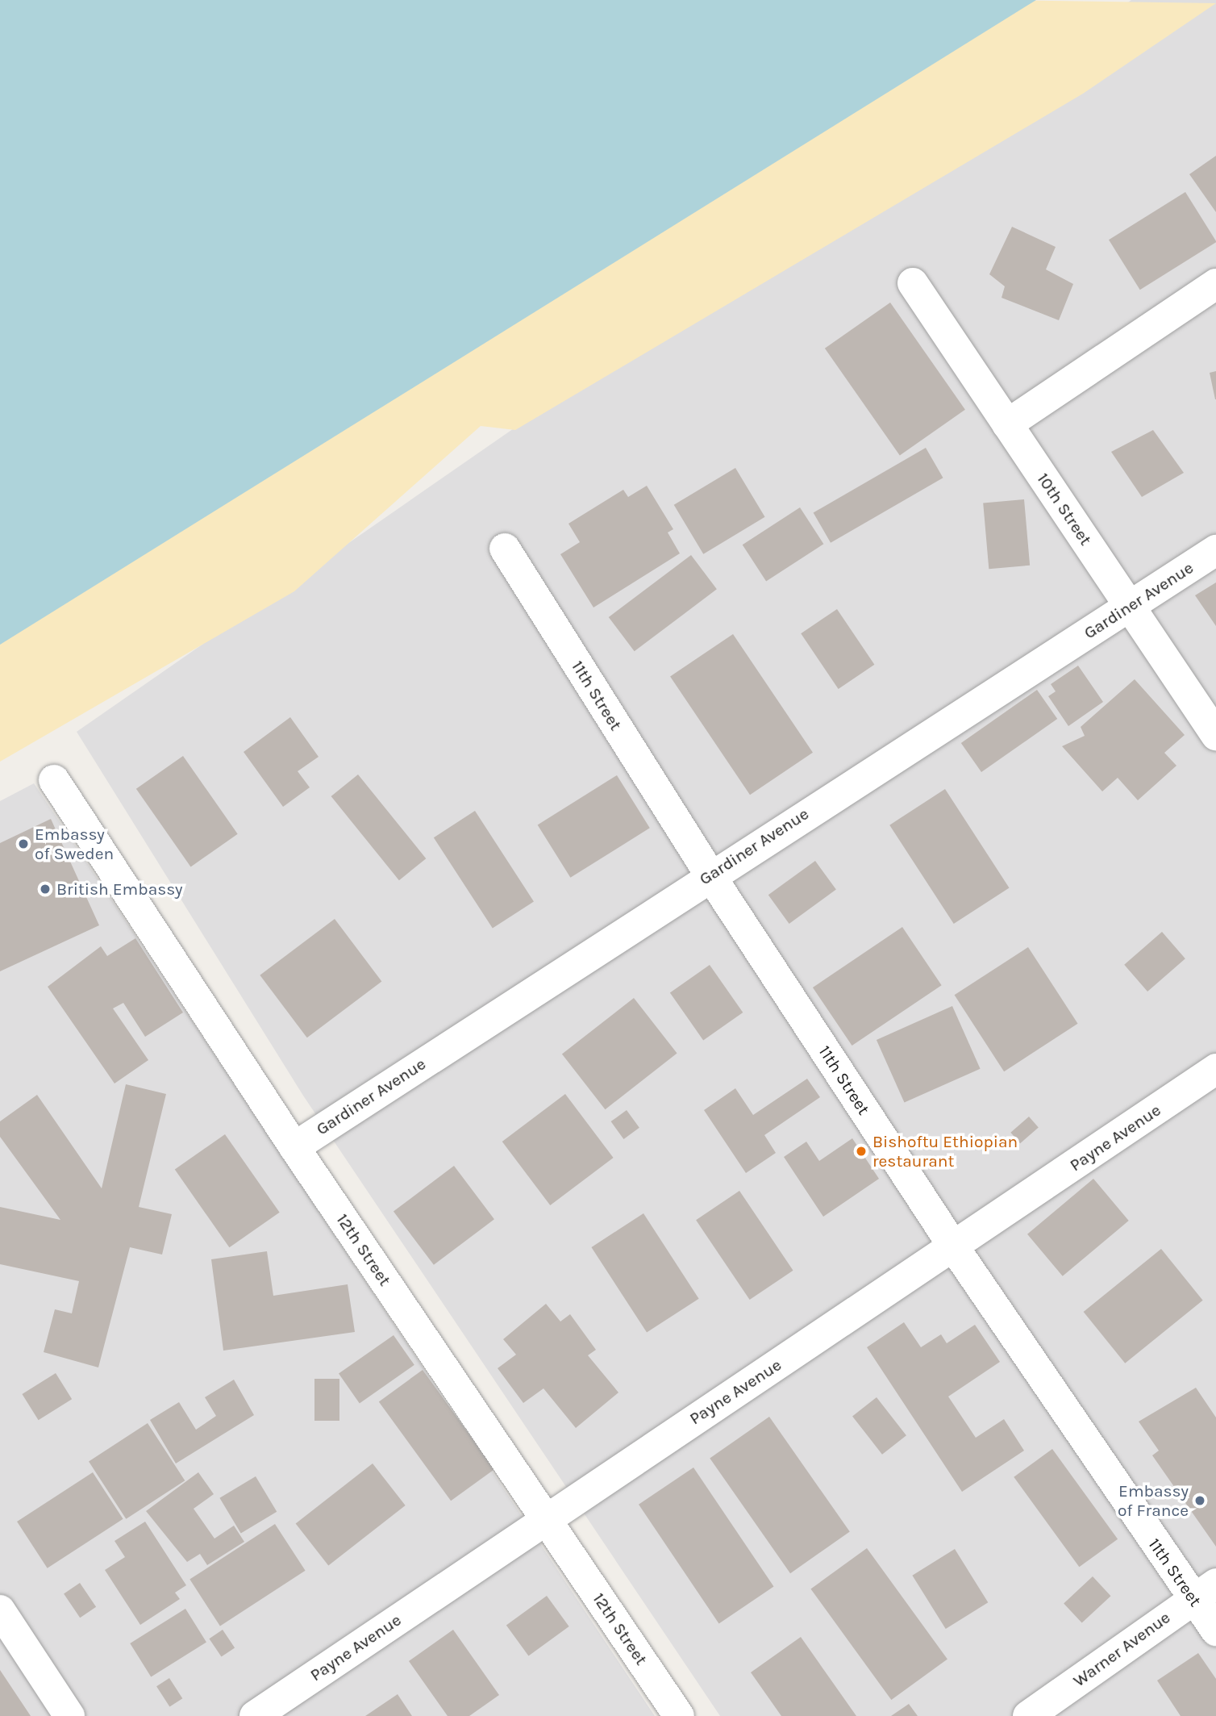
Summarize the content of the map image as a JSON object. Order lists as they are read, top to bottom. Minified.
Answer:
{"streets":{"street":["10th Street","Gardiner Avenue","11th Street","Payne Avenue","12th Street","Warner Avenue"]},"crossings":[["10th Street","Gardiner Avenue"],["Gardiner Avenue","11th Street"],["Gardiner Avenue","12th Street"],["11th Street","Payne Avenue"],["11th Street","Warner Avenue"],["Payne Avenue","12th Street"]],"places":["Embassy of Sweden","British Embassy","Bishoftu Ethiopian restaurant","Embassy of France"]}
